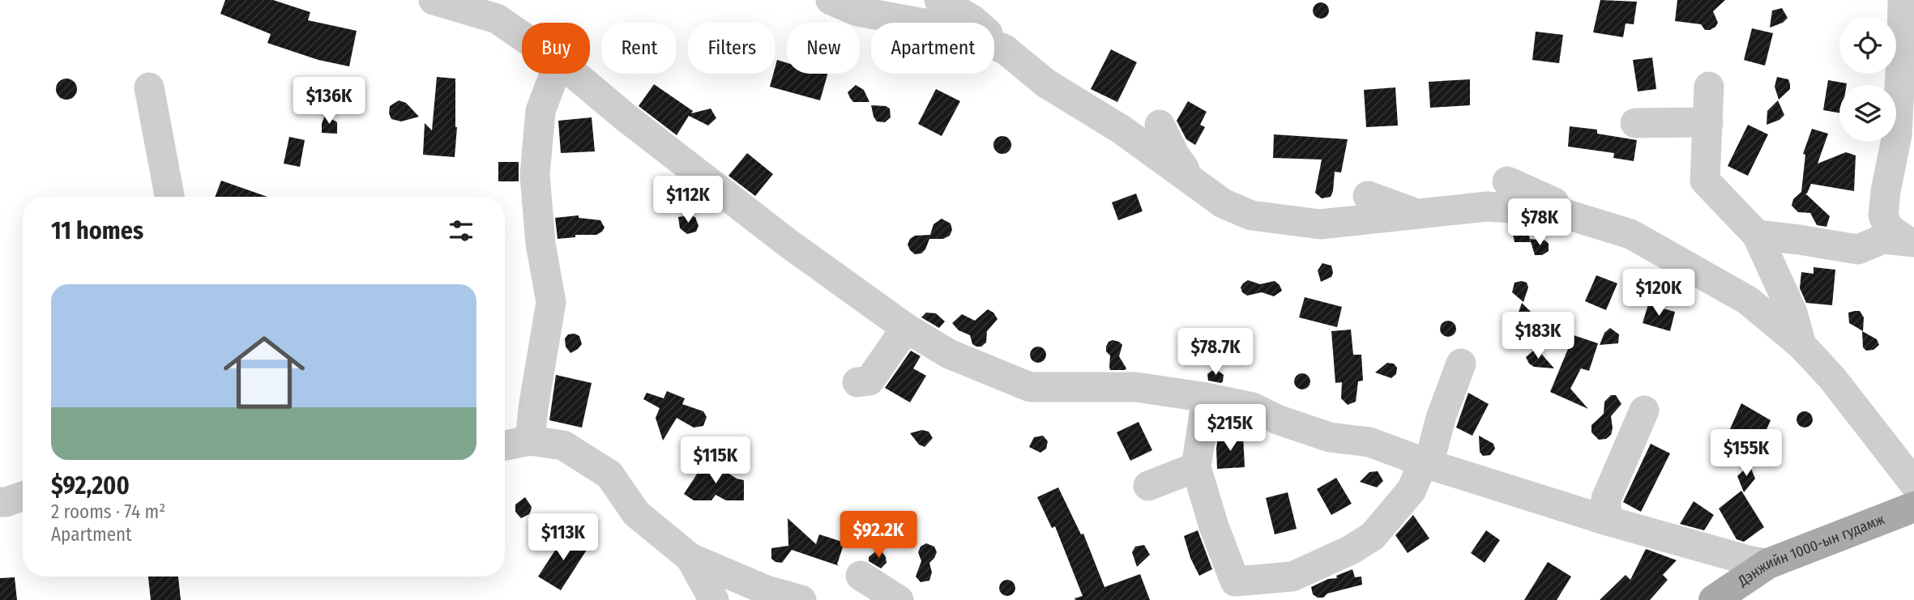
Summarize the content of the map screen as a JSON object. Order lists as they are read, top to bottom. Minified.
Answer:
{"streets":{"main road":["Дэнжийн 1000-ын гудамж"]},"page":{"chip":["Buy","Rent","Filters","New","Apartment"],"price":["$136K","$112K","$78K","$120K","$183K","$78.7K","$215K","$155K","$115K","$92.2K","$113K"],"heading":"11 homes","list":[{"name":"$92,200","note":"2 rooms · 74 m² · Apartment"}]}}
